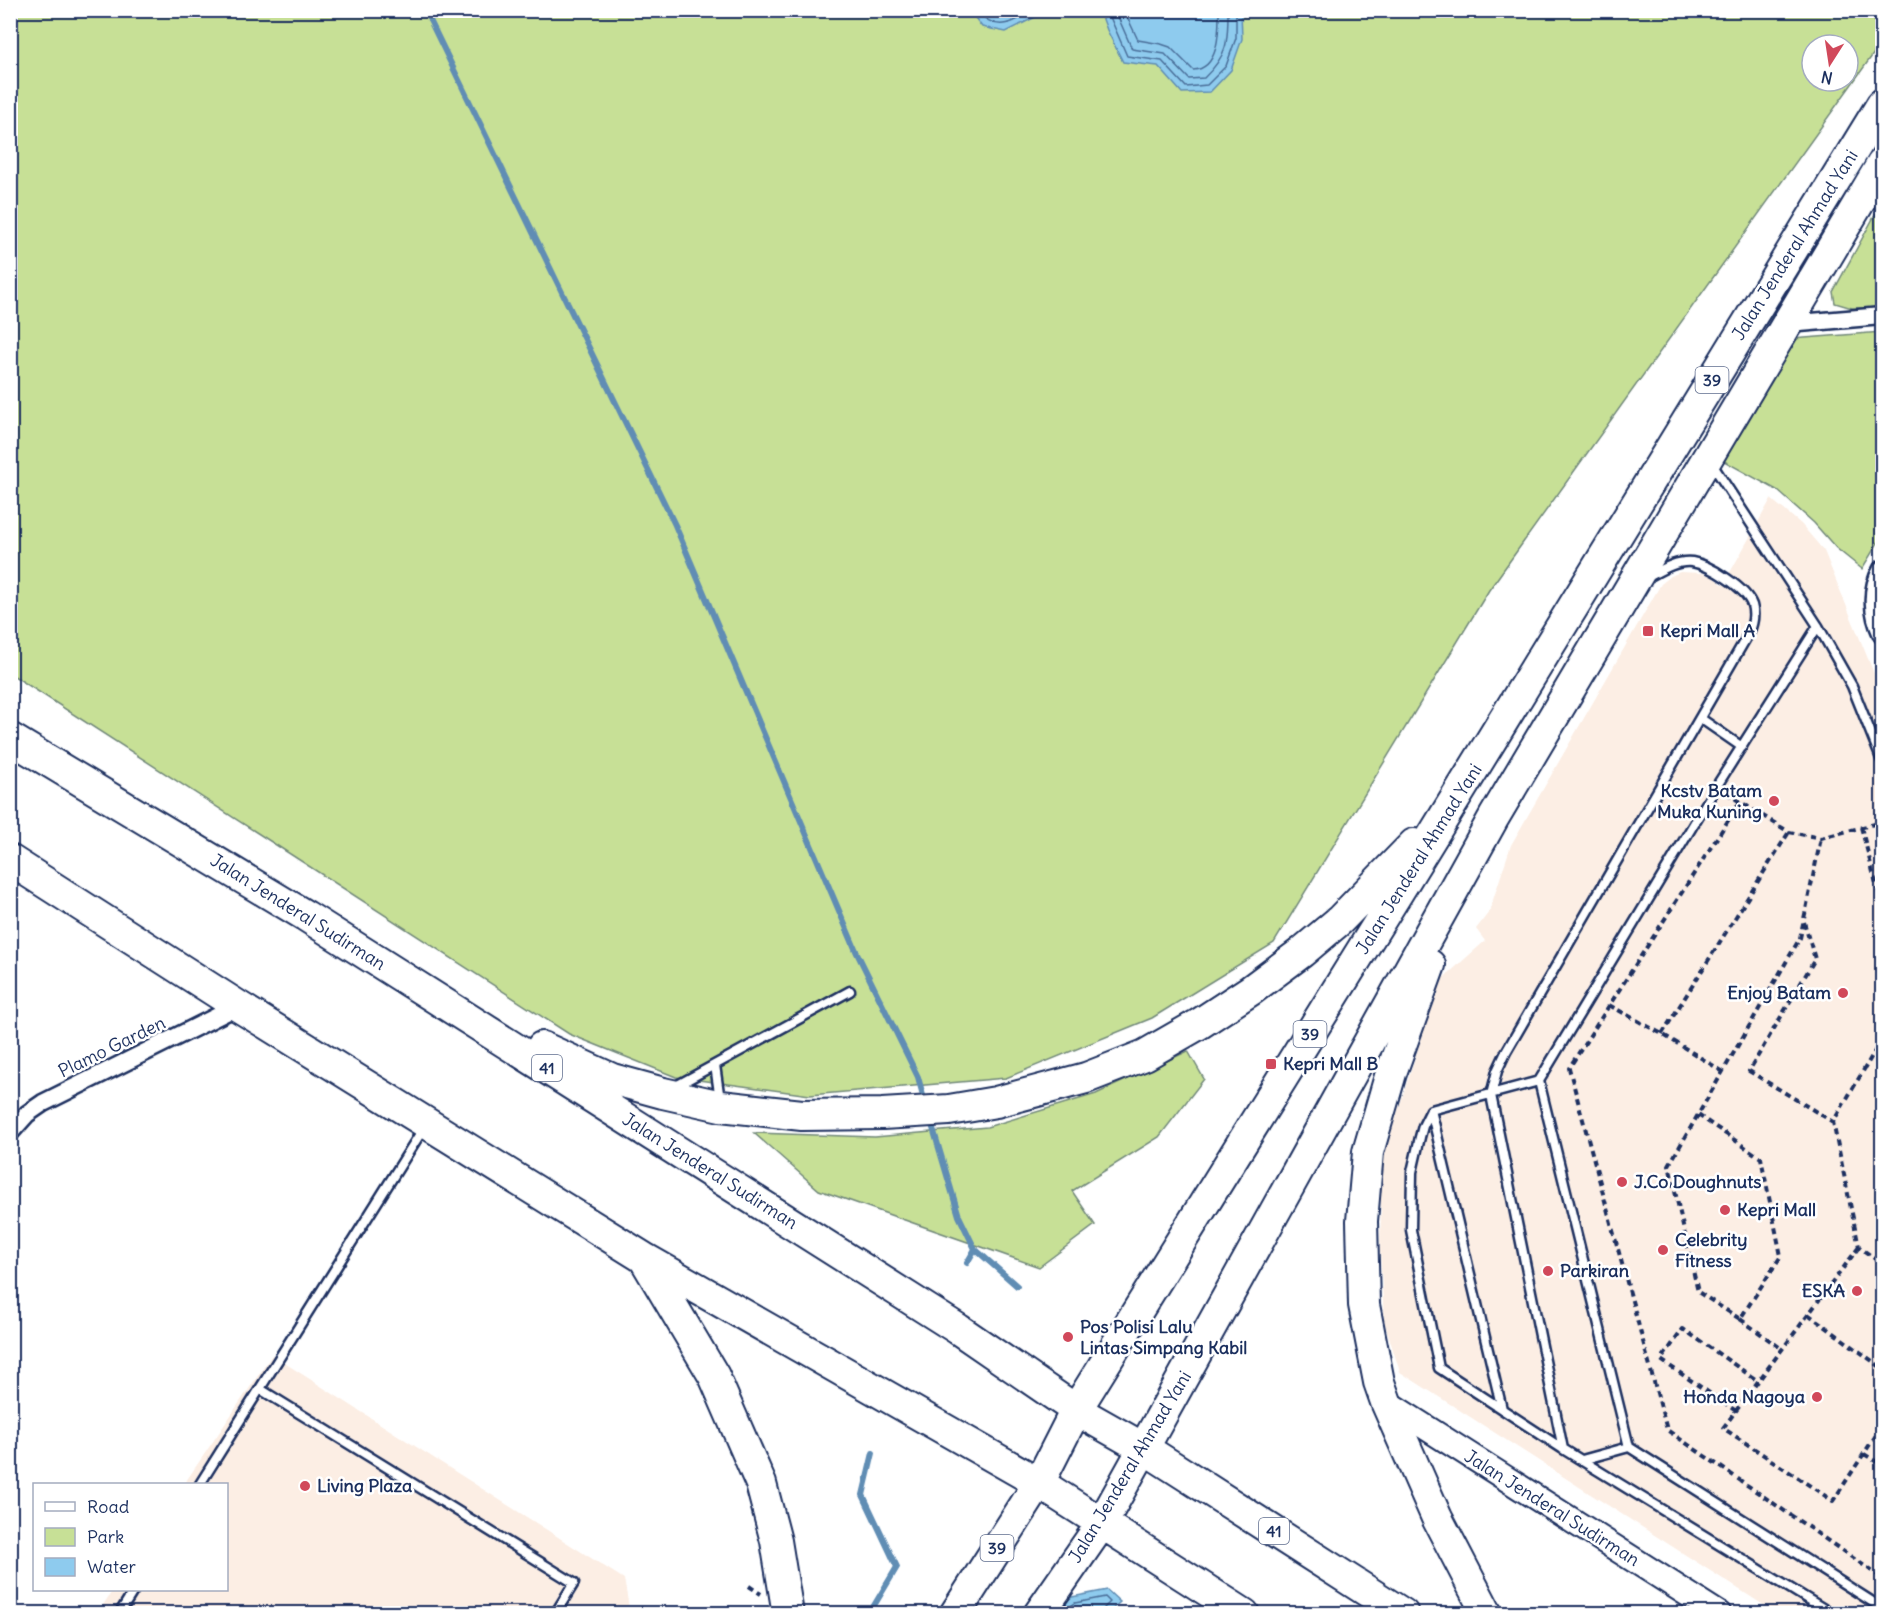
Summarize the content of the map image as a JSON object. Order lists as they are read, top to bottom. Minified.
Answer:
{"streets":{"highway":["Jalan Jenderal Ahmad Yani","39","Jalan Jenderal Sudirman","41"],"street":["Plamo Garden"]},"crossings":[["Jalan Jenderal Ahmad Yani","Jalan Jenderal Sudirman"]],"places":{"transit":["Kepri Mall A","Kepri Mall B"],"other":["Kcstv Batam Muka Kuning","Enjoy Batam","J.Co Doughnuts","Kepri Mall","Celebrity Fitness","Parkiran","ESKA","Pos Polisi Lalu Lintas Simpang Kabil","Honda Nagoya","Living Plaza"]},"legend":["Road","Park","Water"],"north":"bottom"}
